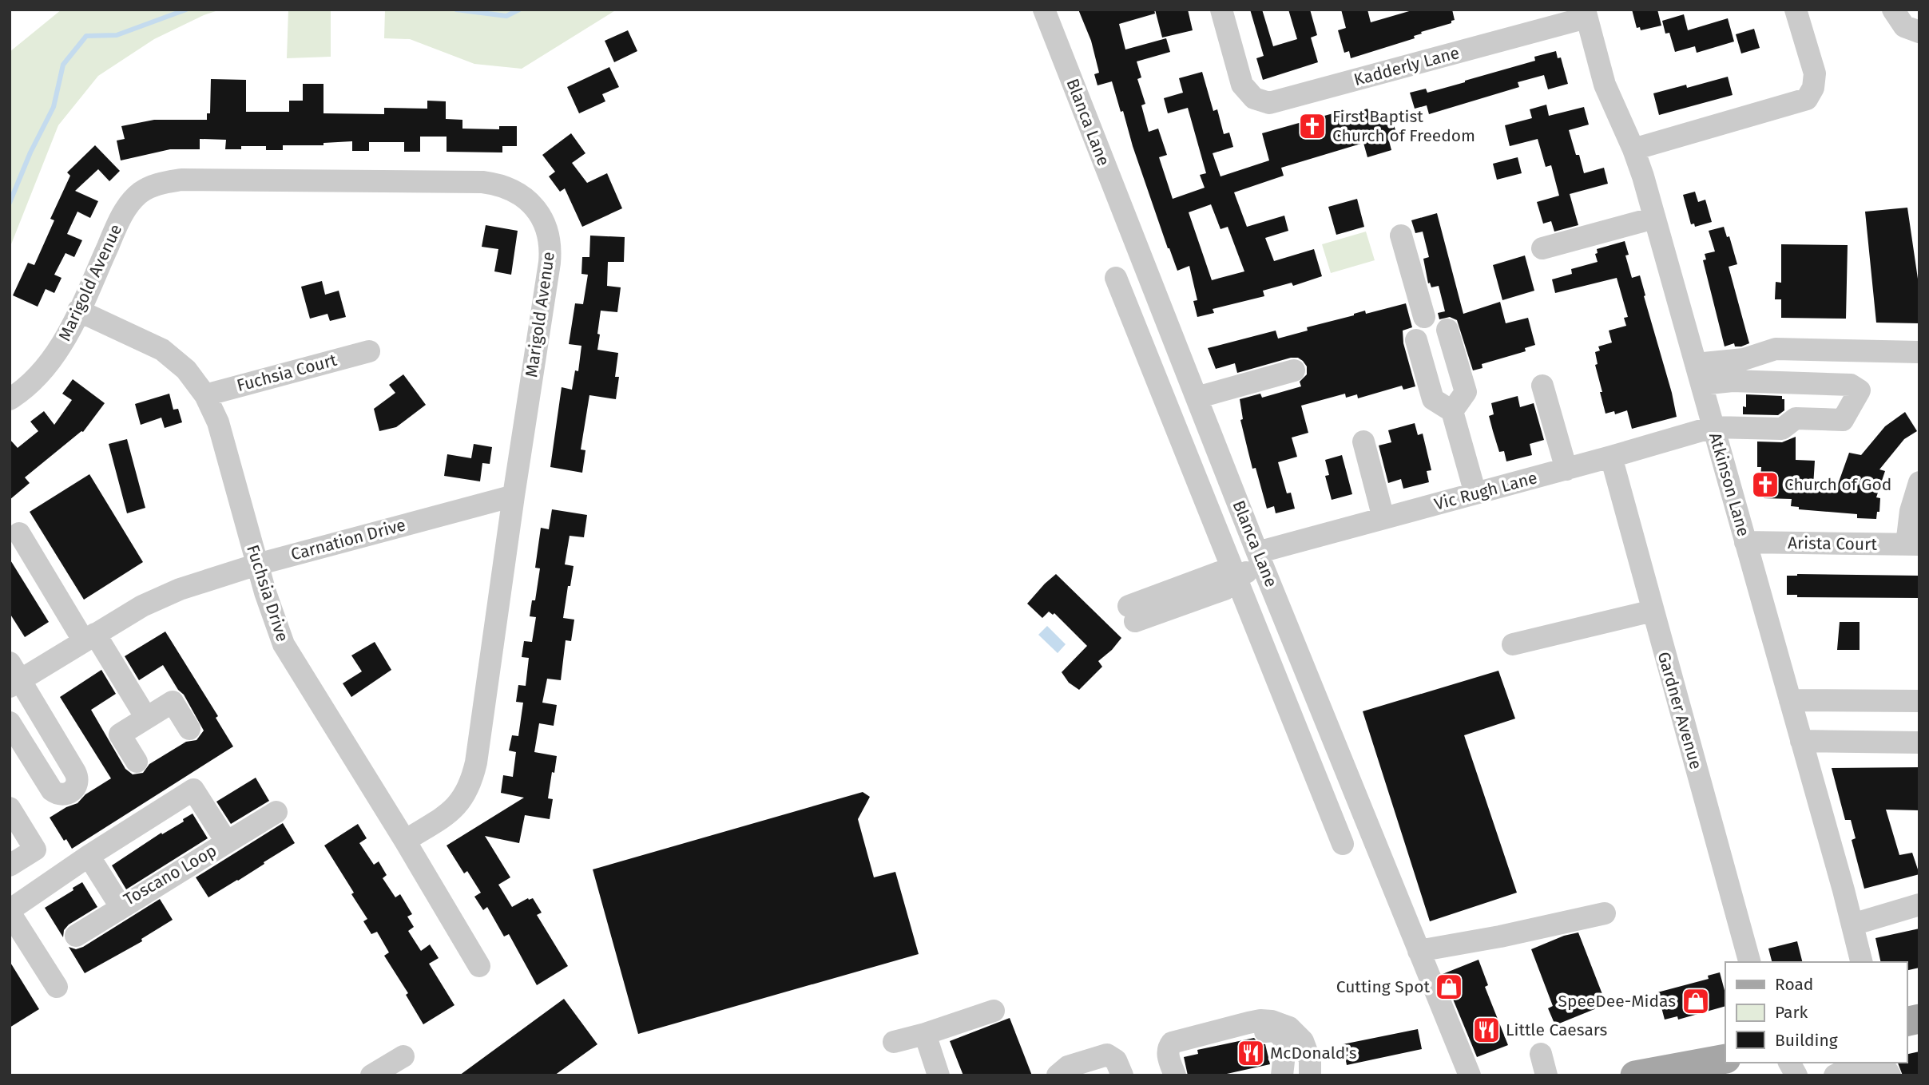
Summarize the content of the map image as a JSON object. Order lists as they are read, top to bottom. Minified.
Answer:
{"streets":{"street":["Kadderly Lane","Blanca Lane","Marigold Avenue","Fuchsia Court","Atkinson Lane","Vic Rugh Lane","Carnation Drive","Arista Court","Fuchsia Drive","Gardner Avenue","Toscano Loop"]},"crossings":[["Kadderly Lane","Atkinson Lane"],["Blanca Lane","Vic Rugh Lane"],["Marigold Avenue","Carnation Drive"],["Marigold Avenue","Fuchsia Drive"],["Fuchsia Court","Fuchsia Drive"],["Atkinson Lane","Vic Rugh Lane"],["Atkinson Lane","Arista Court"],["Vic Rugh Lane","Gardner Avenue"],["Carnation Drive","Fuchsia Drive"]],"places":{"church":["First Baptist Church of Freedom","Church of God"],"shop":["Cutting Spot","SpeeDee-Midas"],"restaurant":["Little Caesars","McDonald's"]},"legend":["Road","Park","Building"]}
